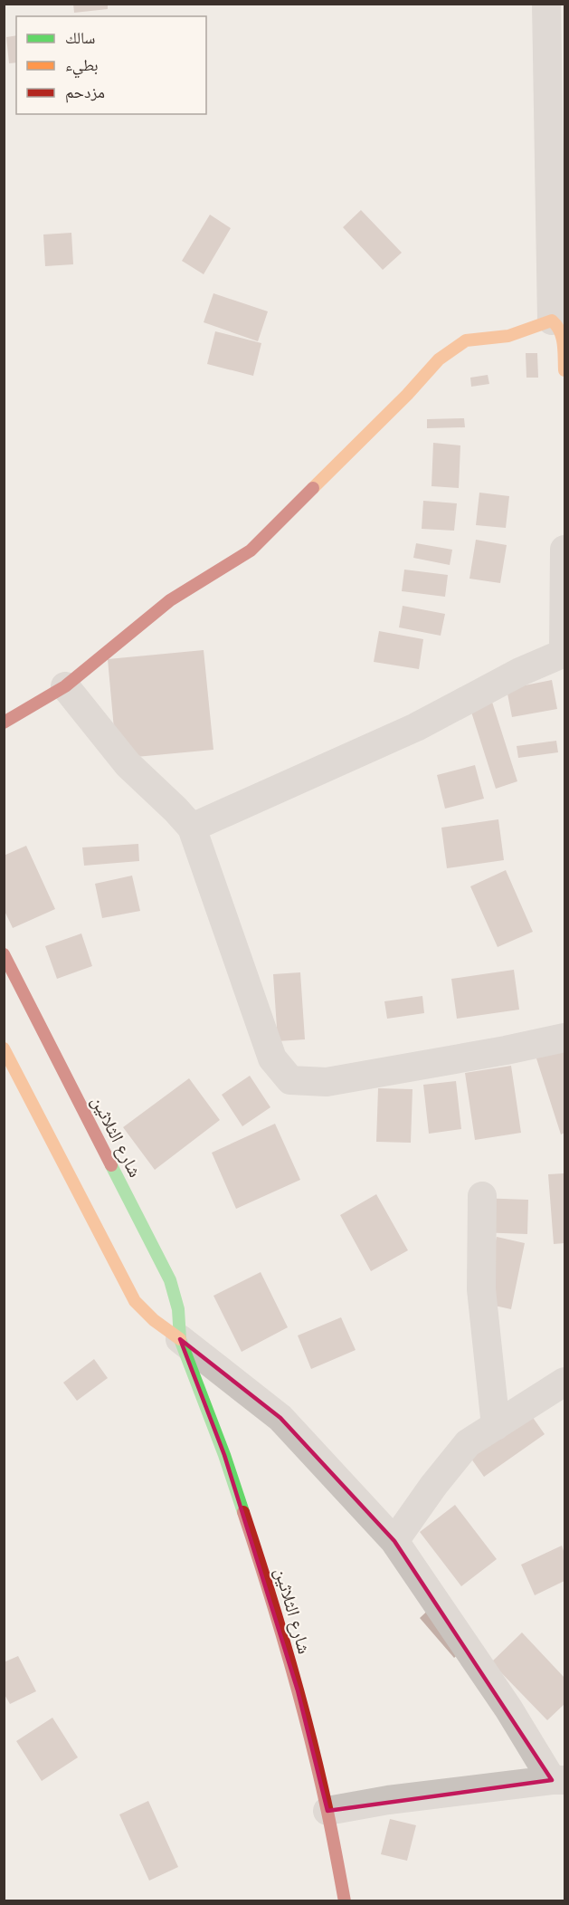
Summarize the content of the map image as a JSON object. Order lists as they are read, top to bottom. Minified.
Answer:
{"streets":{"street":["شارع الثلاثين"]},"legend":["سالك","بطيء","مزدحم"]}
